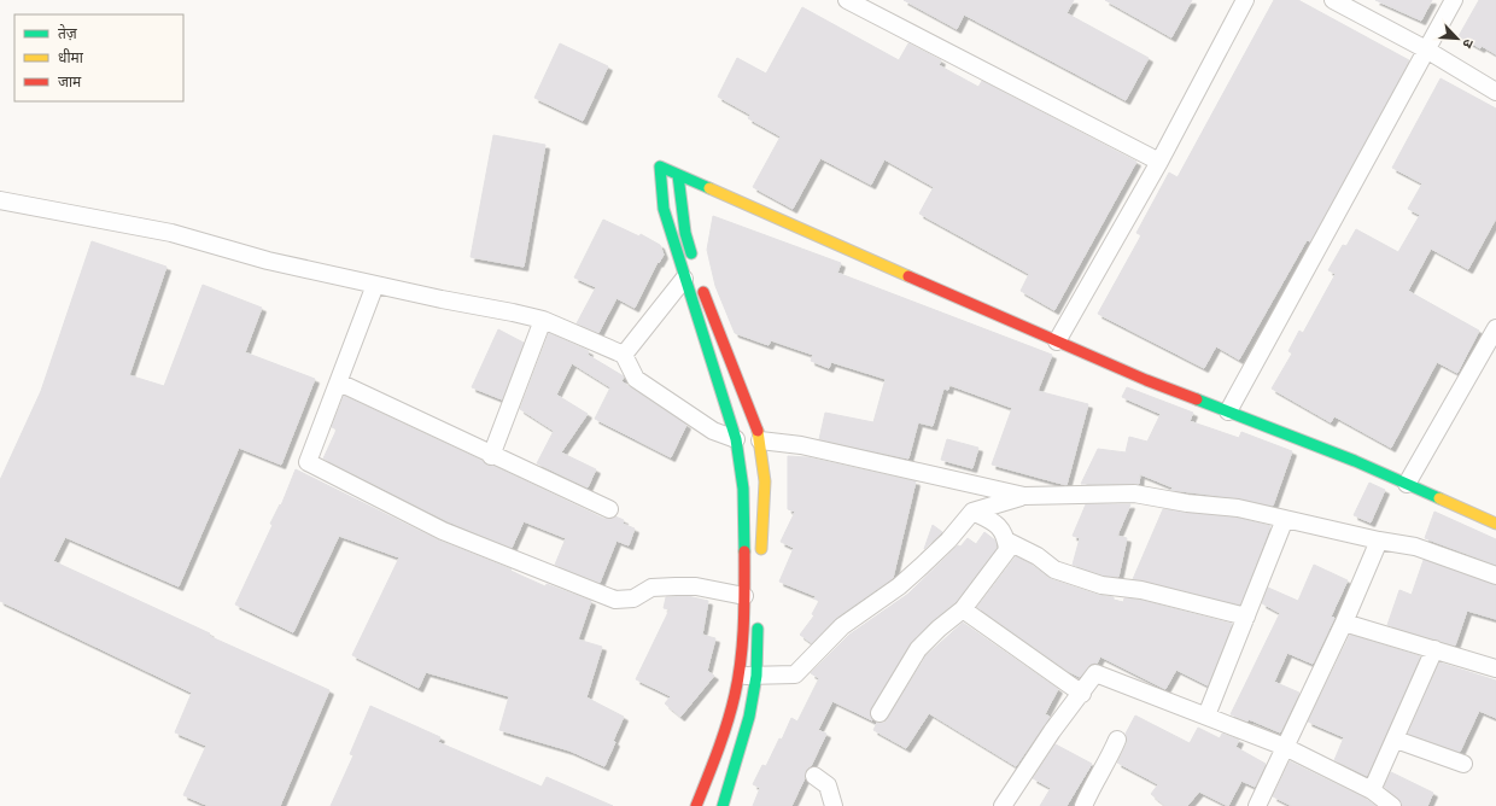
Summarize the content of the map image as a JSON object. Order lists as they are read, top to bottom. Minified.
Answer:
{"legend":["तेज़","धीमा","जाम"],"north":"bottom right"}
